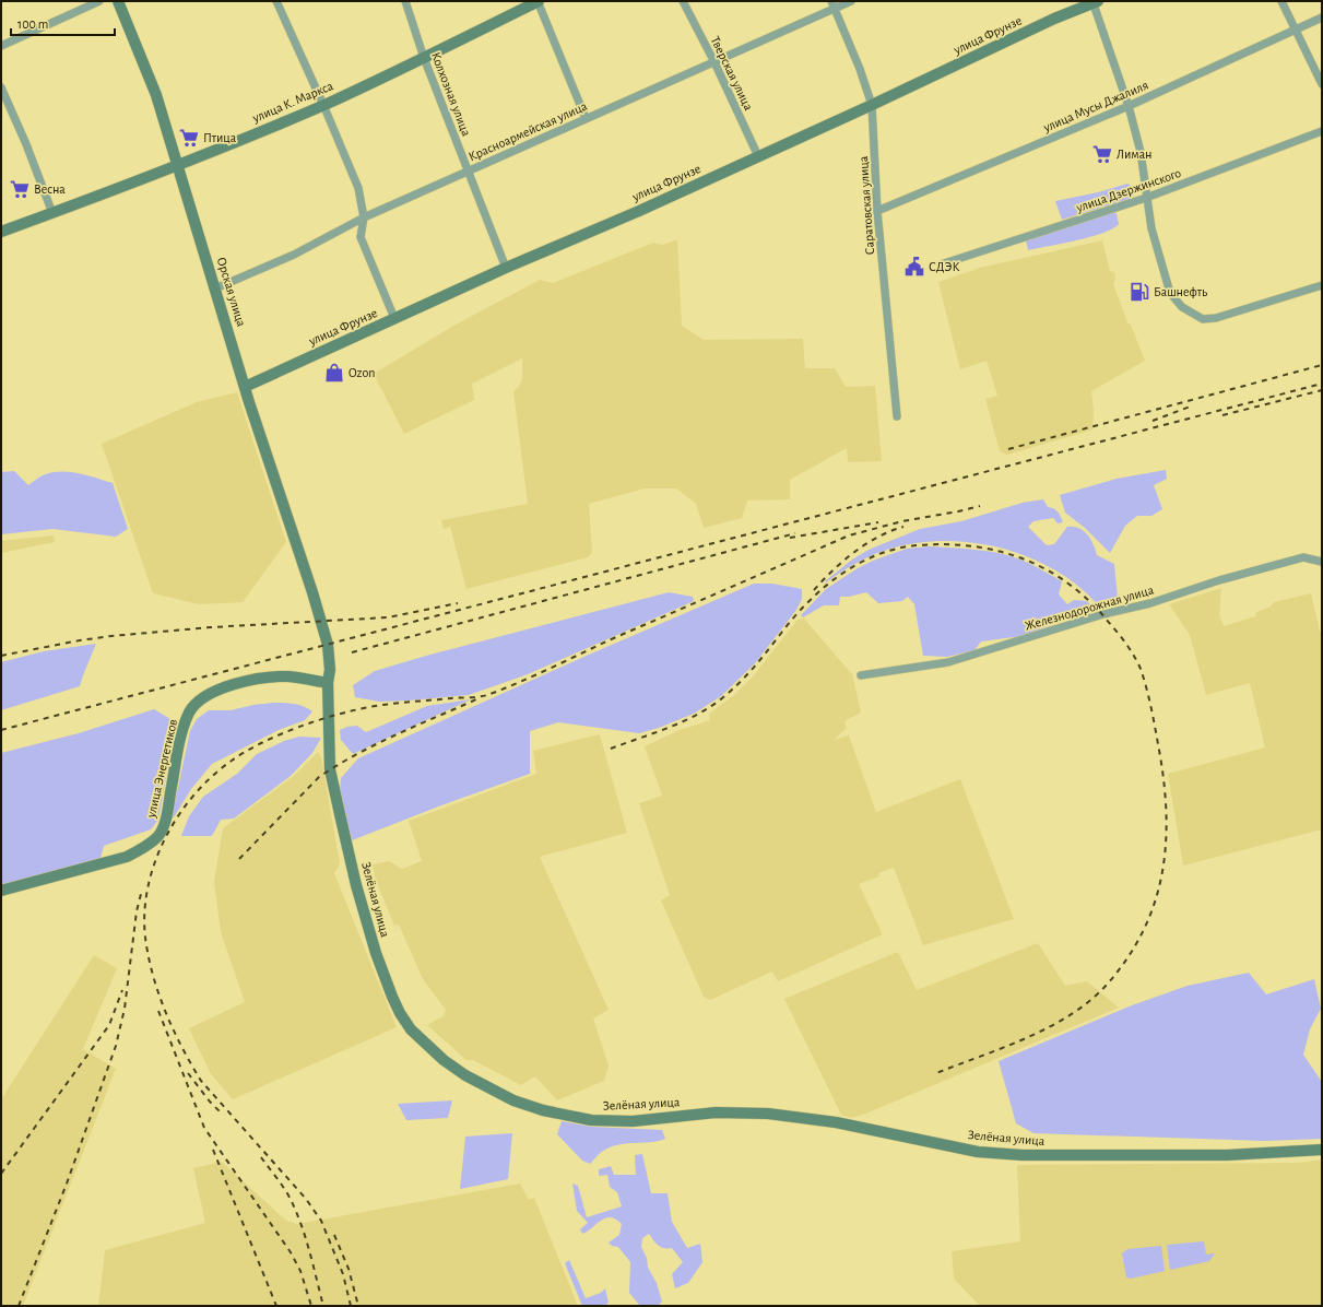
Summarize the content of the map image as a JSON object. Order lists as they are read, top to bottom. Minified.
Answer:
{"streets":{"street":["улица Фрунзе","Тверская улица","Колхозная улица","улица К. Маркса","улица Мусы Джалиля","Красноармейская улица","улица Дзержинского","Саратовская улица","Орская улица","Железнодорожная улица","улица Энергетиков","Зелёная улица"]},"crossings":[["улица Фрунзе","Тверская улица"],["улица Фрунзе","Колхозная улица"],["улица Фрунзе","Саратовская улица"],["улица Фрунзе","Орская улица"],["Тверская улица","Красноармейская улица"],["Колхозная улица","улица К. Маркса"],["Колхозная улица","Красноармейская улица"],["улица К. Маркса","Орская улица"],["улица Мусы Джалиля","Саратовская улица"],["Красноармейская улица","Саратовская улица"],["Красноармейская улица","Орская улица"],["Орская улица","Зелёная улица"],["улица Энергетиков","Зелёная улица"]],"places":{"supermarket":["Птица","Лиман","Весна"],"public building":["СДЭК"],"fuel station":["Башнефть"],"shop":["Ozon"]},"scale_bar":"100 m"}
